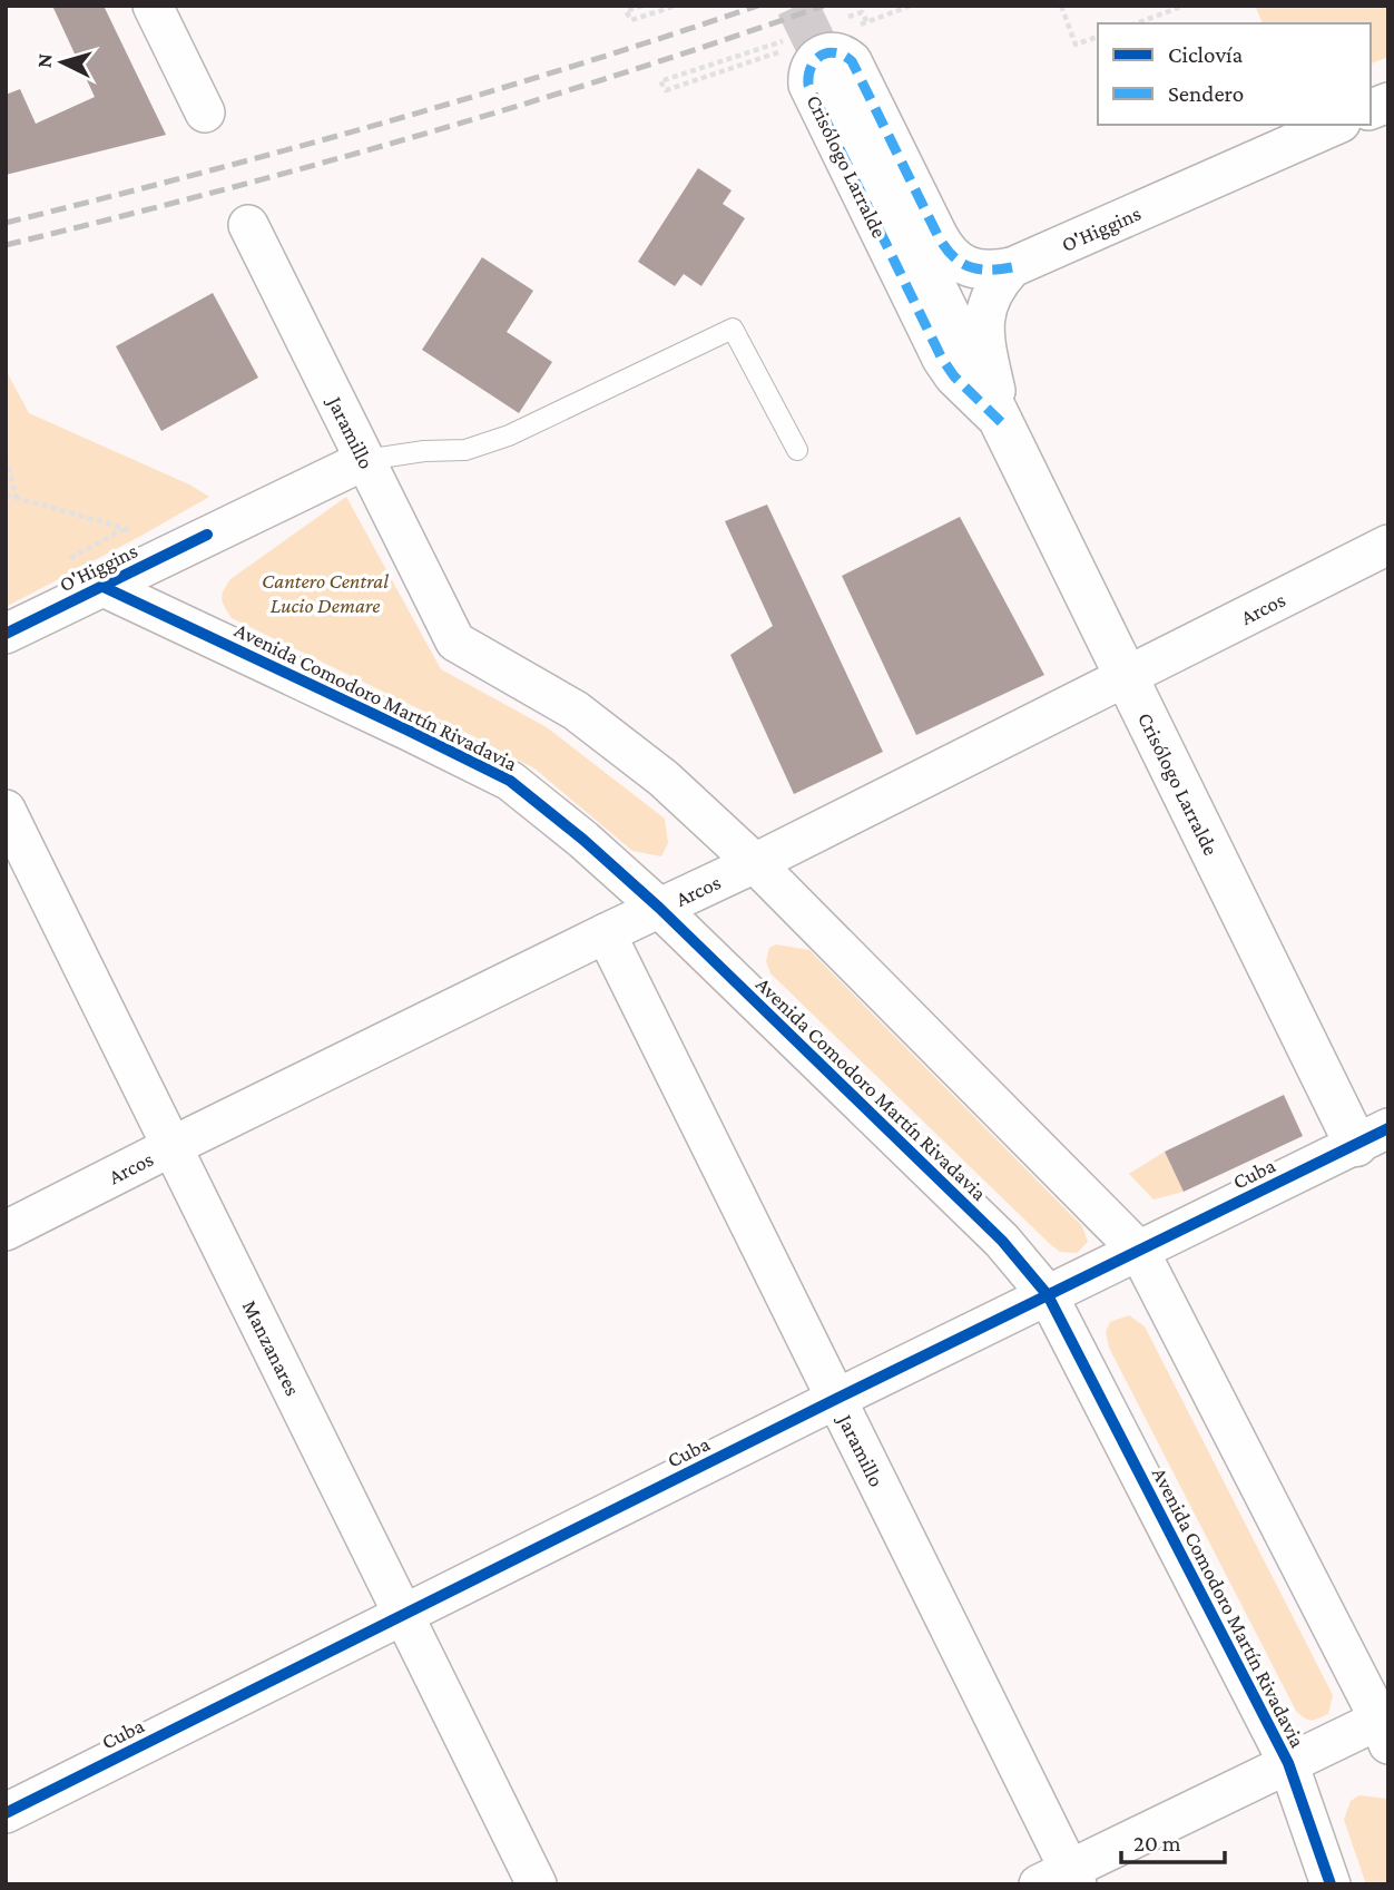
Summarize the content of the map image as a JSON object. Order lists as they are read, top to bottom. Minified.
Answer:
{"streets":{"street":["Crisólogo Larralde","O'Higgins","Jaramillo","Arcos","Avenida Comodoro Martín Rivadavia","Cuba","Manzanares"]},"crossings":[["Crisólogo Larralde","O'Higgins"],["Crisólogo Larralde","Arcos"],["Crisólogo Larralde","Cuba"],["O'Higgins","Jaramillo"],["O'Higgins","Avenida Comodoro Martín Rivadavia"],["Jaramillo","Arcos"],["Jaramillo","Cuba"],["Arcos","Avenida Comodoro Martín Rivadavia"],["Arcos","Manzanares"],["Avenida Comodoro Martín Rivadavia","Cuba"],["Cuba","Manzanares"]],"parks":["Cantero Central Lucio Demare"],"legend":["Ciclovía","Sendero"],"scale_bar":"20 m","north":"left"}
